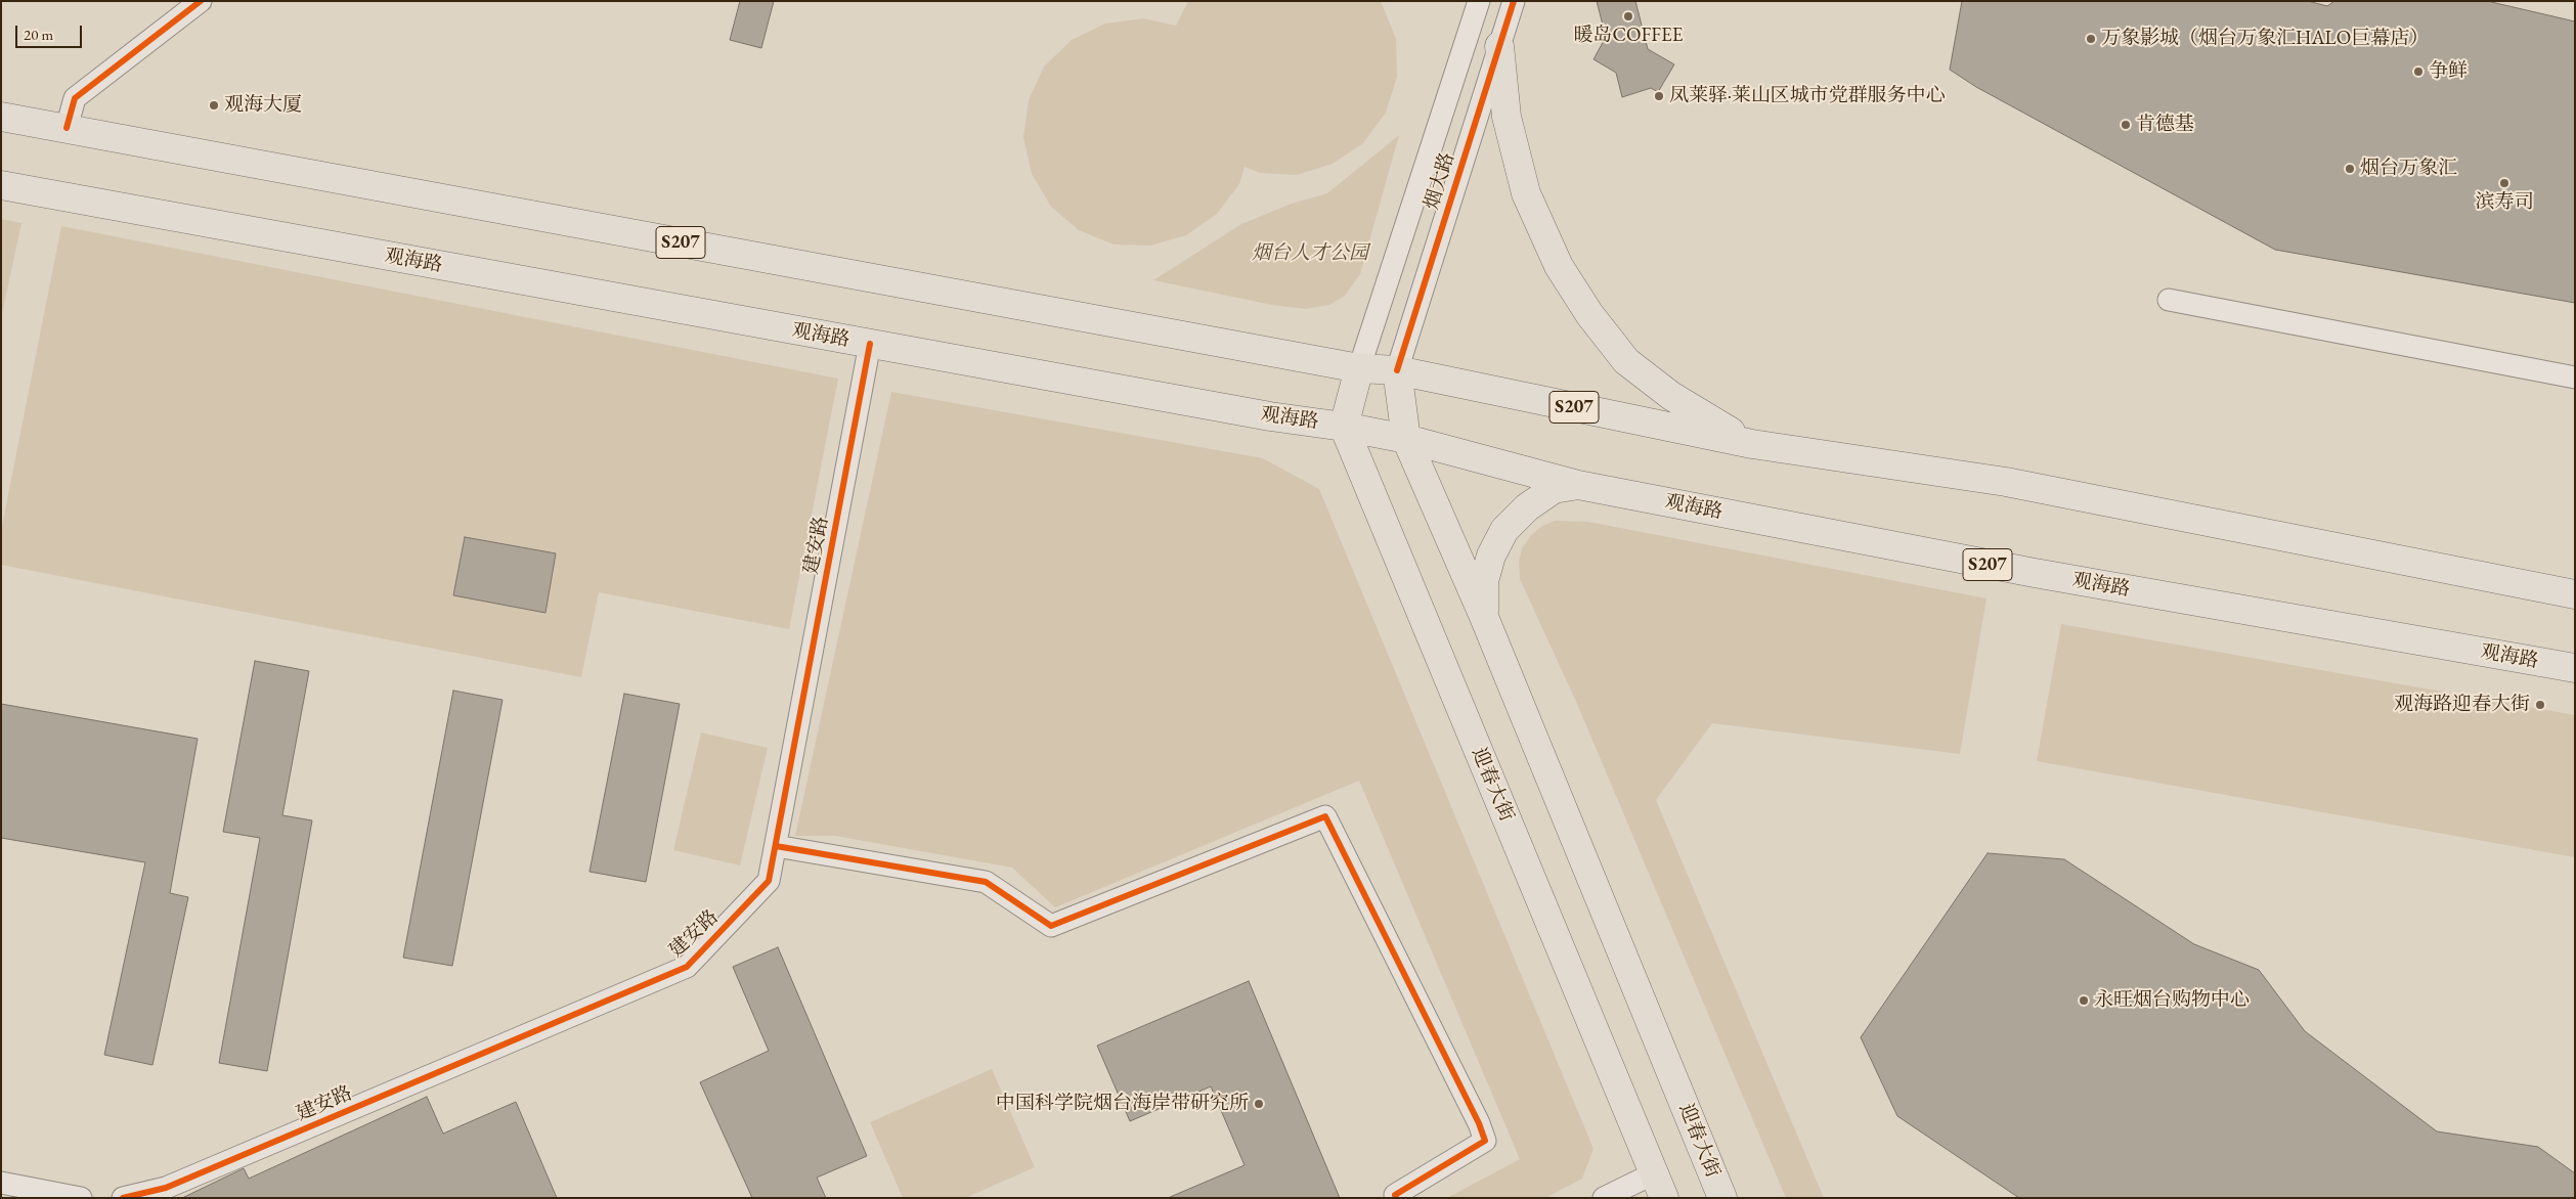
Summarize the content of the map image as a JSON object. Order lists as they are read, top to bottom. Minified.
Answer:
{"streets":{"main road":["S207","观海路","迎春大街"],"street":["烟大路","建安路"]},"crossings":[["烟大路","S207"],["烟大路","迎春大街"],["S207","迎春大街"],["观海路","建安路"],["观海路","迎春大街"]],"parks":["烟台人才公园"],"places":["暖岛COFFEE","万象影城（烟台万象汇HALO巨幕店）","争鲜","凤莱驿·莱山区城市党群服务中心","观海大厦","肯德基","烟台万象汇","滨寿司","观海路迎春大街","永旺烟台购物中心","中国科学院烟台海岸带研究所"],"scale_bar":"20 m"}
